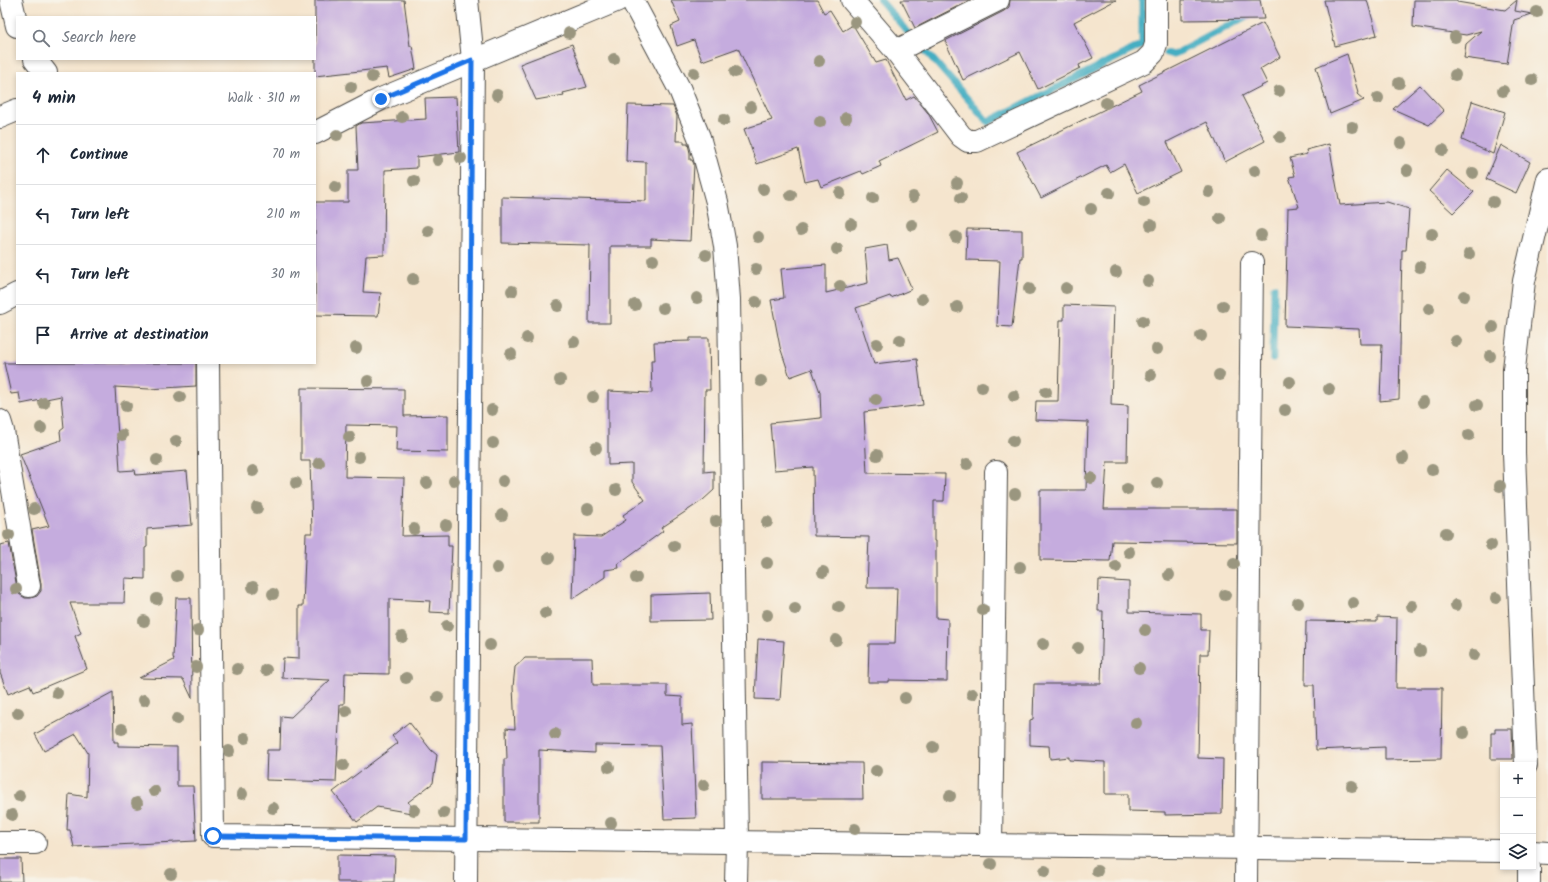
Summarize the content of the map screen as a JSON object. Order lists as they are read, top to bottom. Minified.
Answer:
{"page":{"search":"Search here","heading":["4 min","Walk · 310 m"],"list":[["Continue","70 m"],["Turn left","210 m"],["Turn left","30 m"],"Arrive at destination"],"map_buttons":["+","−"]}}
